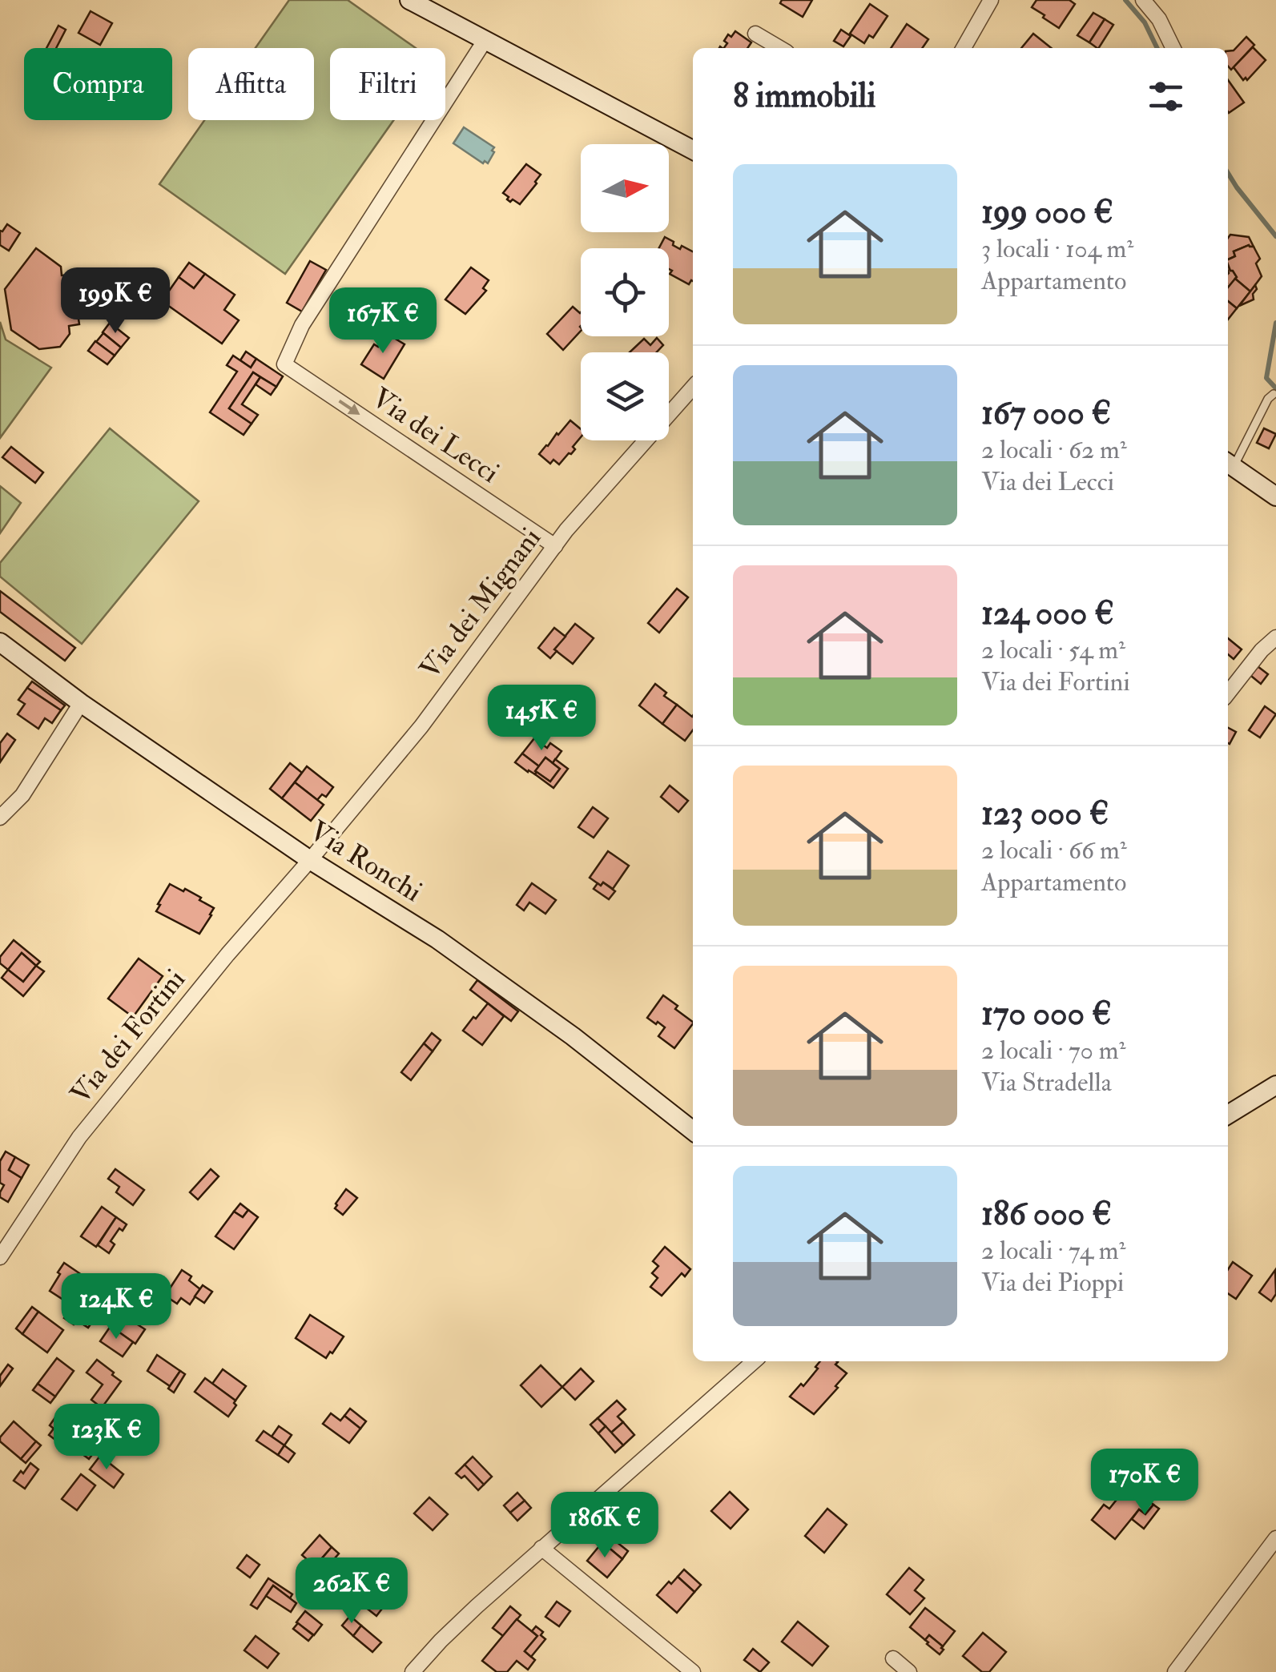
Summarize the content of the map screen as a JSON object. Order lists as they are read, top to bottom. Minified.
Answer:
{"streets":{"street":["Via dei Lecci","Via dei Mignani","Via Ronchi","Via dei Fortini"]},"crossings":[["Via dei Lecci","Via dei Mignani"],["Via dei Mignani","Via Ronchi"],["Via dei Mignani","Via dei Fortini"],["Via Ronchi","Via dei Fortini"]],"north":"right","page":{"chip":["Compra","Affitta","Filtri"],"heading":"8 immobili","list":[{"name":"199 000 €","note":"3 locali · 104 m² · Appartamento"},{"name":"167 000 €","note":"2 locali · 62 m² · Via dei Lecci"},{"name":"124 000 €","note":"2 locali · 54 m² · Via dei Fortini"},{"name":"123 000 €","note":"2 locali · 66 m² · Appartamento"},{"name":"170 000 €","note":"2 locali · 70 m² · Via Stradella"},{"name":"186 000 €","note":"2 locali · 74 m² · Via dei Pioppi"}],"price":["199K €","167K €","145K €","124K €","123K €","170K €","186K €","262K €"]}}
